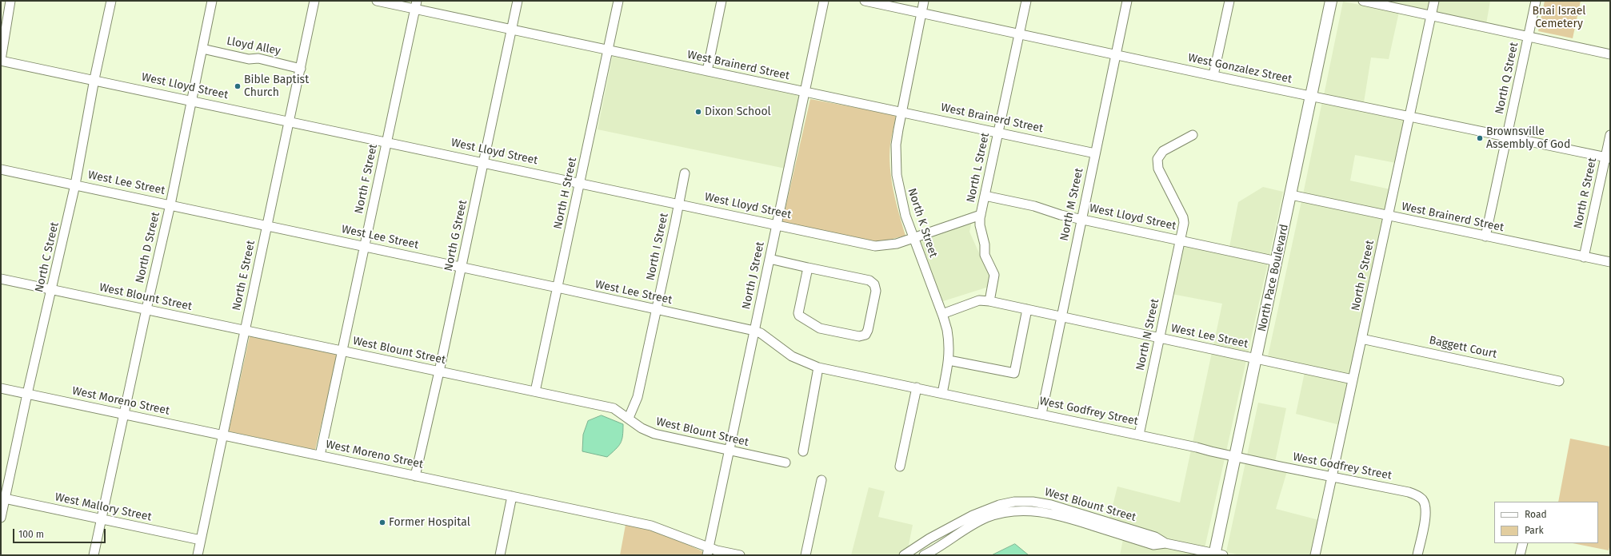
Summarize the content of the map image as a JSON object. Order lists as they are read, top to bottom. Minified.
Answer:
{"streets":{"main road":["North Pace Boulevard"],"street":["Lloyd Alley","West Brainerd Street","West Gonzalez Street","North Q Street","West Lloyd Street","North L Street","North F Street","West Lee Street","North H Street","North R Street","North M Street","North K Street","North G Street","North I Street","North D Street","North C Street","North E Street","North J Street","North P Street","West Blount Street","North N Street","Baggett Court","West Moreno Street","West Godfrey Street","West Mallory Street"]},"crossings":[["Lloyd Alley","North D Street"],["Lloyd Alley","North E Street"],["West Brainerd Street","North Q Street"],["West Brainerd Street","North L Street"],["West Brainerd Street","North F Street"],["West Brainerd Street","North H Street"],["West Brainerd Street","North R Street"],["West Brainerd Street","North M Street"],["West Brainerd Street","North K Street"],["West Brainerd Street","North G Street"],["West Brainerd Street","North J Street"],["West Brainerd Street","North P Street"],["West Brainerd Street","North Pace Boulevard"],["West Gonzalez Street","North Q Street"],["West Gonzalez Street","North L Street"],["West Gonzalez Street","North R Street"],["West Gonzalez Street","North M Street"],["West Gonzalez Street","North K Street"],["West Gonzalez Street","North P Street"],["West Gonzalez Street","North Pace Boulevard"],["West Lloyd Street","North L Street"],["West Lloyd Street","North F Street"],["West Lloyd Street","North H Street"],["West Lloyd Street","North M Street"],["West Lloyd Street","North K Street"],["West Lloyd Street","North G Street"],["West Lloyd Street","North I Street"],["West Lloyd Street","North D Street"],["West Lloyd Street","North C Street"],["West Lloyd Street","North E Street"],["West Lloyd Street","North J Street"],["West Lloyd Street","North Pace Boulevard"],["West Lloyd Street","North N Street"],["North L Street","West Lee Street"],["North F Street","West Lee Street"],["North F Street","West Blount Street"],["North F Street","West Moreno Street"],["West Lee Street","North H Street"],["West Lee Street","North M Street"],["West Lee Street","North K Street"],["West Lee Street","North G Street"],["West Lee Street","North I Street"],["West Lee Street","North D Street"],["West Lee Street","North C Street"],["West Lee Street","North E Street"],["West Lee Street","North J Street"],["West Lee Street","North P Street"],["West Lee Street","North Pace Boulevard"],["West Lee Street","North N Street"],["West Lee Street","West Godfrey Street"],["North H Street","West Blount Street"],["North M Street","West Godfrey Street"],["North K Street","West Godfrey Street"],["North G Street","West Blount Street"],["North G Street","West Moreno Street"],["North I Street","West Blount Street"],["North D Street","West Blount Street"],["North D Street","West Moreno Street"],["North D Street","West Mallory Street"],["North C Street","West Blount Street"],["North C Street","West Moreno Street"],["North C Street","West Mallory Street"],["North E Street","West Blount Street"],["North E Street","West Moreno Street"],["North E Street","West Mallory Street"],["North J Street","West Blount Street"],["North J Street","West Moreno Street"],["North J Street","West Godfrey Street"],["North P Street","Baggett Court"],["North P Street","West Godfrey Street"],["North Pace Boulevard","West Blount Street"],["North Pace Boulevard","West Godfrey Street"],["North N Street","West Godfrey Street"]],"parks":["Bnai Israel Cemetery"],"places":["Bible Baptist Church","Dixon School","Brownsville Assembly of God","Former Hospital"],"legend":["Road","Park"],"scale_bar":"100 m"}
